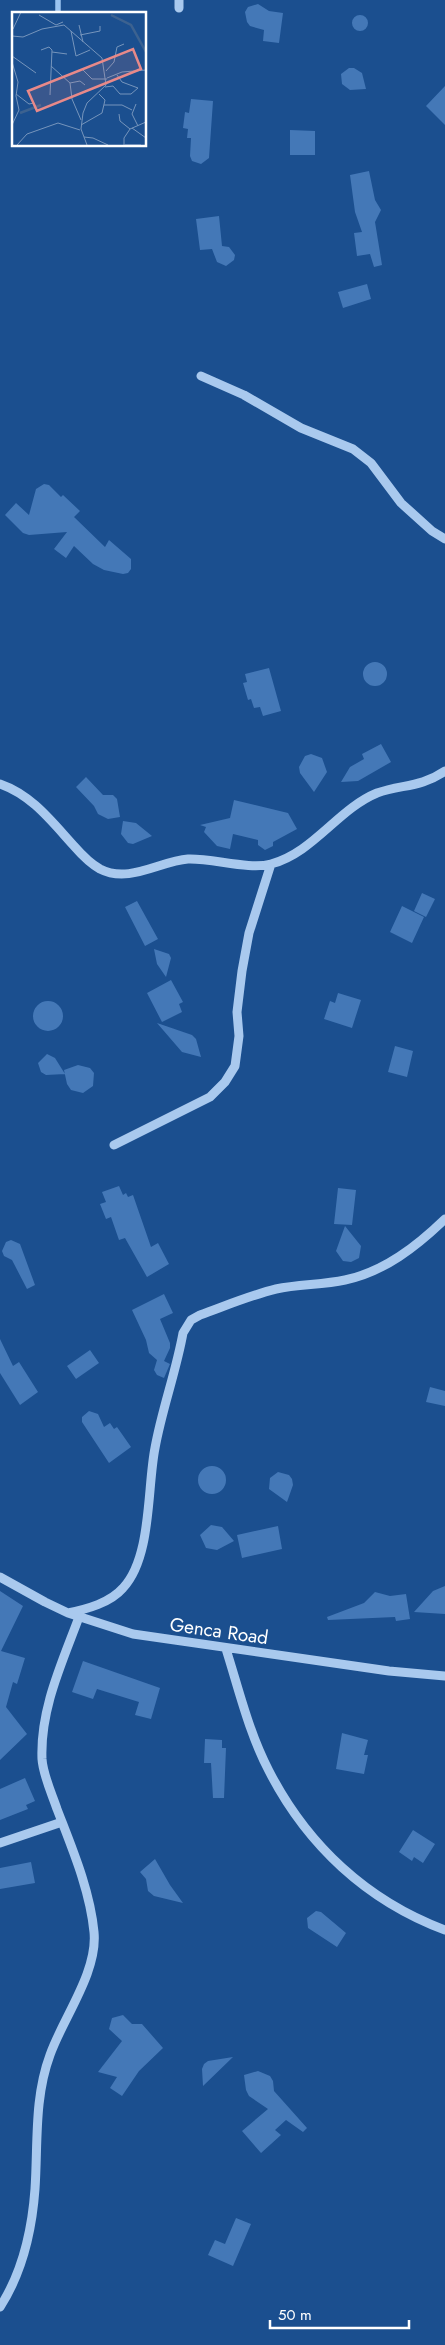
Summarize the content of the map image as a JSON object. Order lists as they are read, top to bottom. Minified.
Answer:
{"streets":{"street":["Genca Road"]},"scale_bar":"50 m"}
